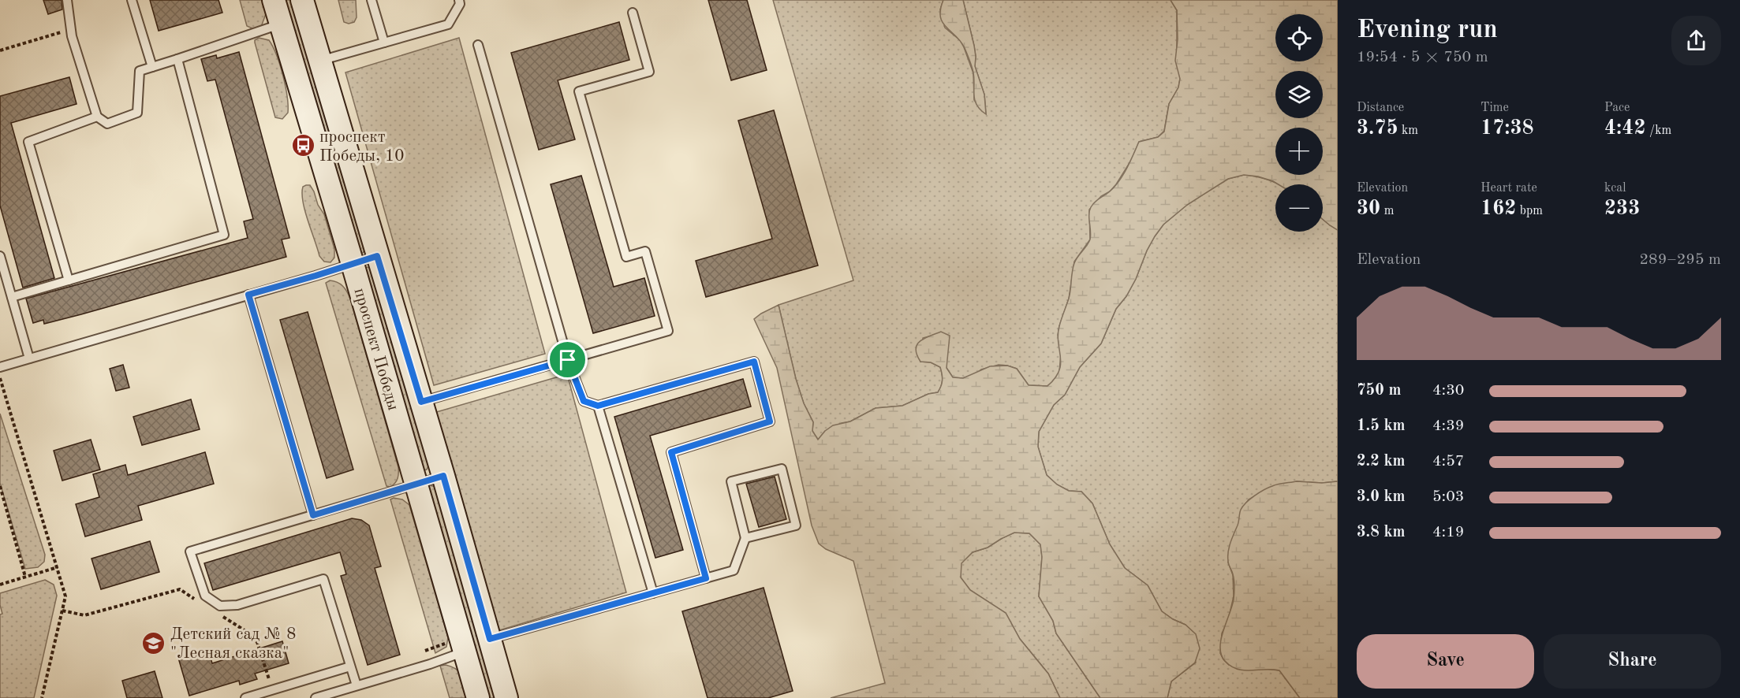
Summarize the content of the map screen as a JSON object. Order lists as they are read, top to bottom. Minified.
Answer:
{"streets":{"main road":["проспект Победы"]},"places":{"bus stop":["проспект Победы, 10"],"school or university":["Детский сад № 8 \"Лесная сказка\""]},"page":{"heading":["Evening run","19:54 · 5 × 750 m"],"map_buttons":["+","−"],"stats":[["Distance","3.75 km"],["Time","17:38"],["Pace","4:42 /km"],["Elevation","30 m"],["Heart rate","162 bpm"],["kcal","233"]],"chart":["Elevation","289–295 m"],"list":[{"name":"750 m","note":"4:30"},{"name":"1.5 km","note":"4:39"},{"name":"2.2 km","note":"4:57"},{"name":"3.0 km","note":"5:03"},{"name":"3.8 km","note":"4:19"}],"buttons":["Save","Share"]}}
